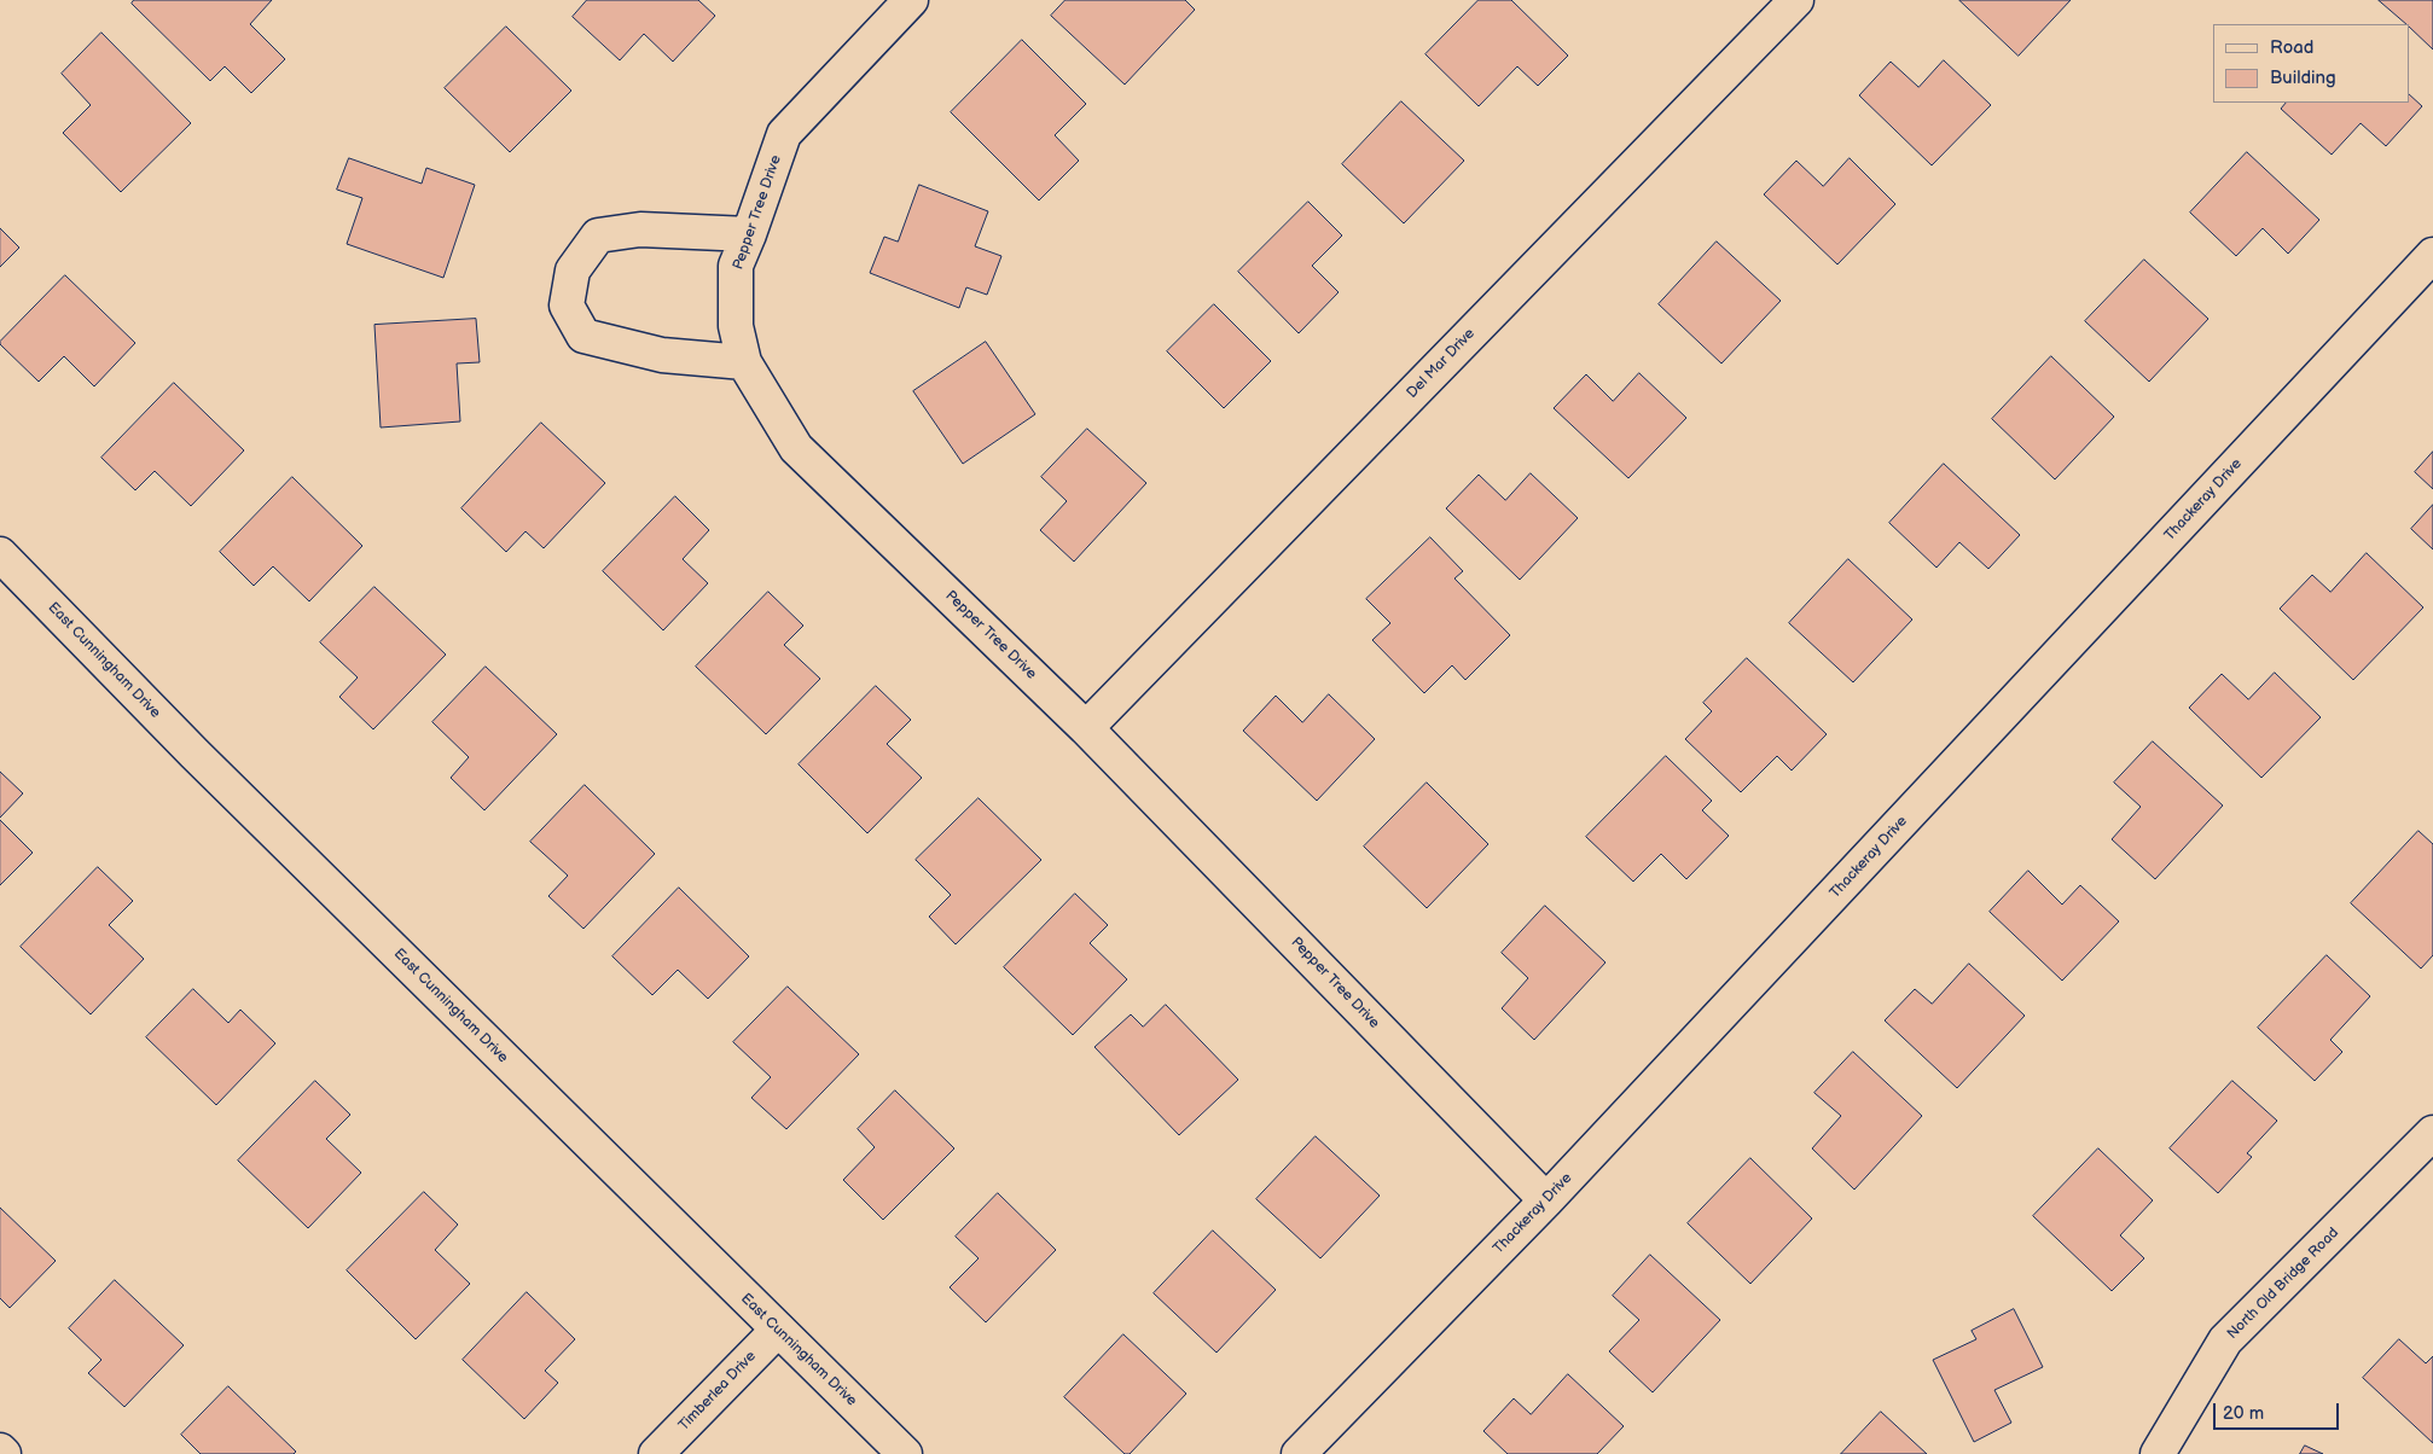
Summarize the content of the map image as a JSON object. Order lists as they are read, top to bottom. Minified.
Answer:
{"streets":{"street":["Pepper Tree Drive","Del Mar Drive","Thackeray Drive","East Cunningham Drive","North Old Bridge Road","Timberlea Drive"]},"crossings":[["Pepper Tree Drive","Del Mar Drive"],["Pepper Tree Drive","Thackeray Drive"],["East Cunningham Drive","Timberlea Drive"]],"legend":["Road","Building"],"scale_bar":"20 m"}
